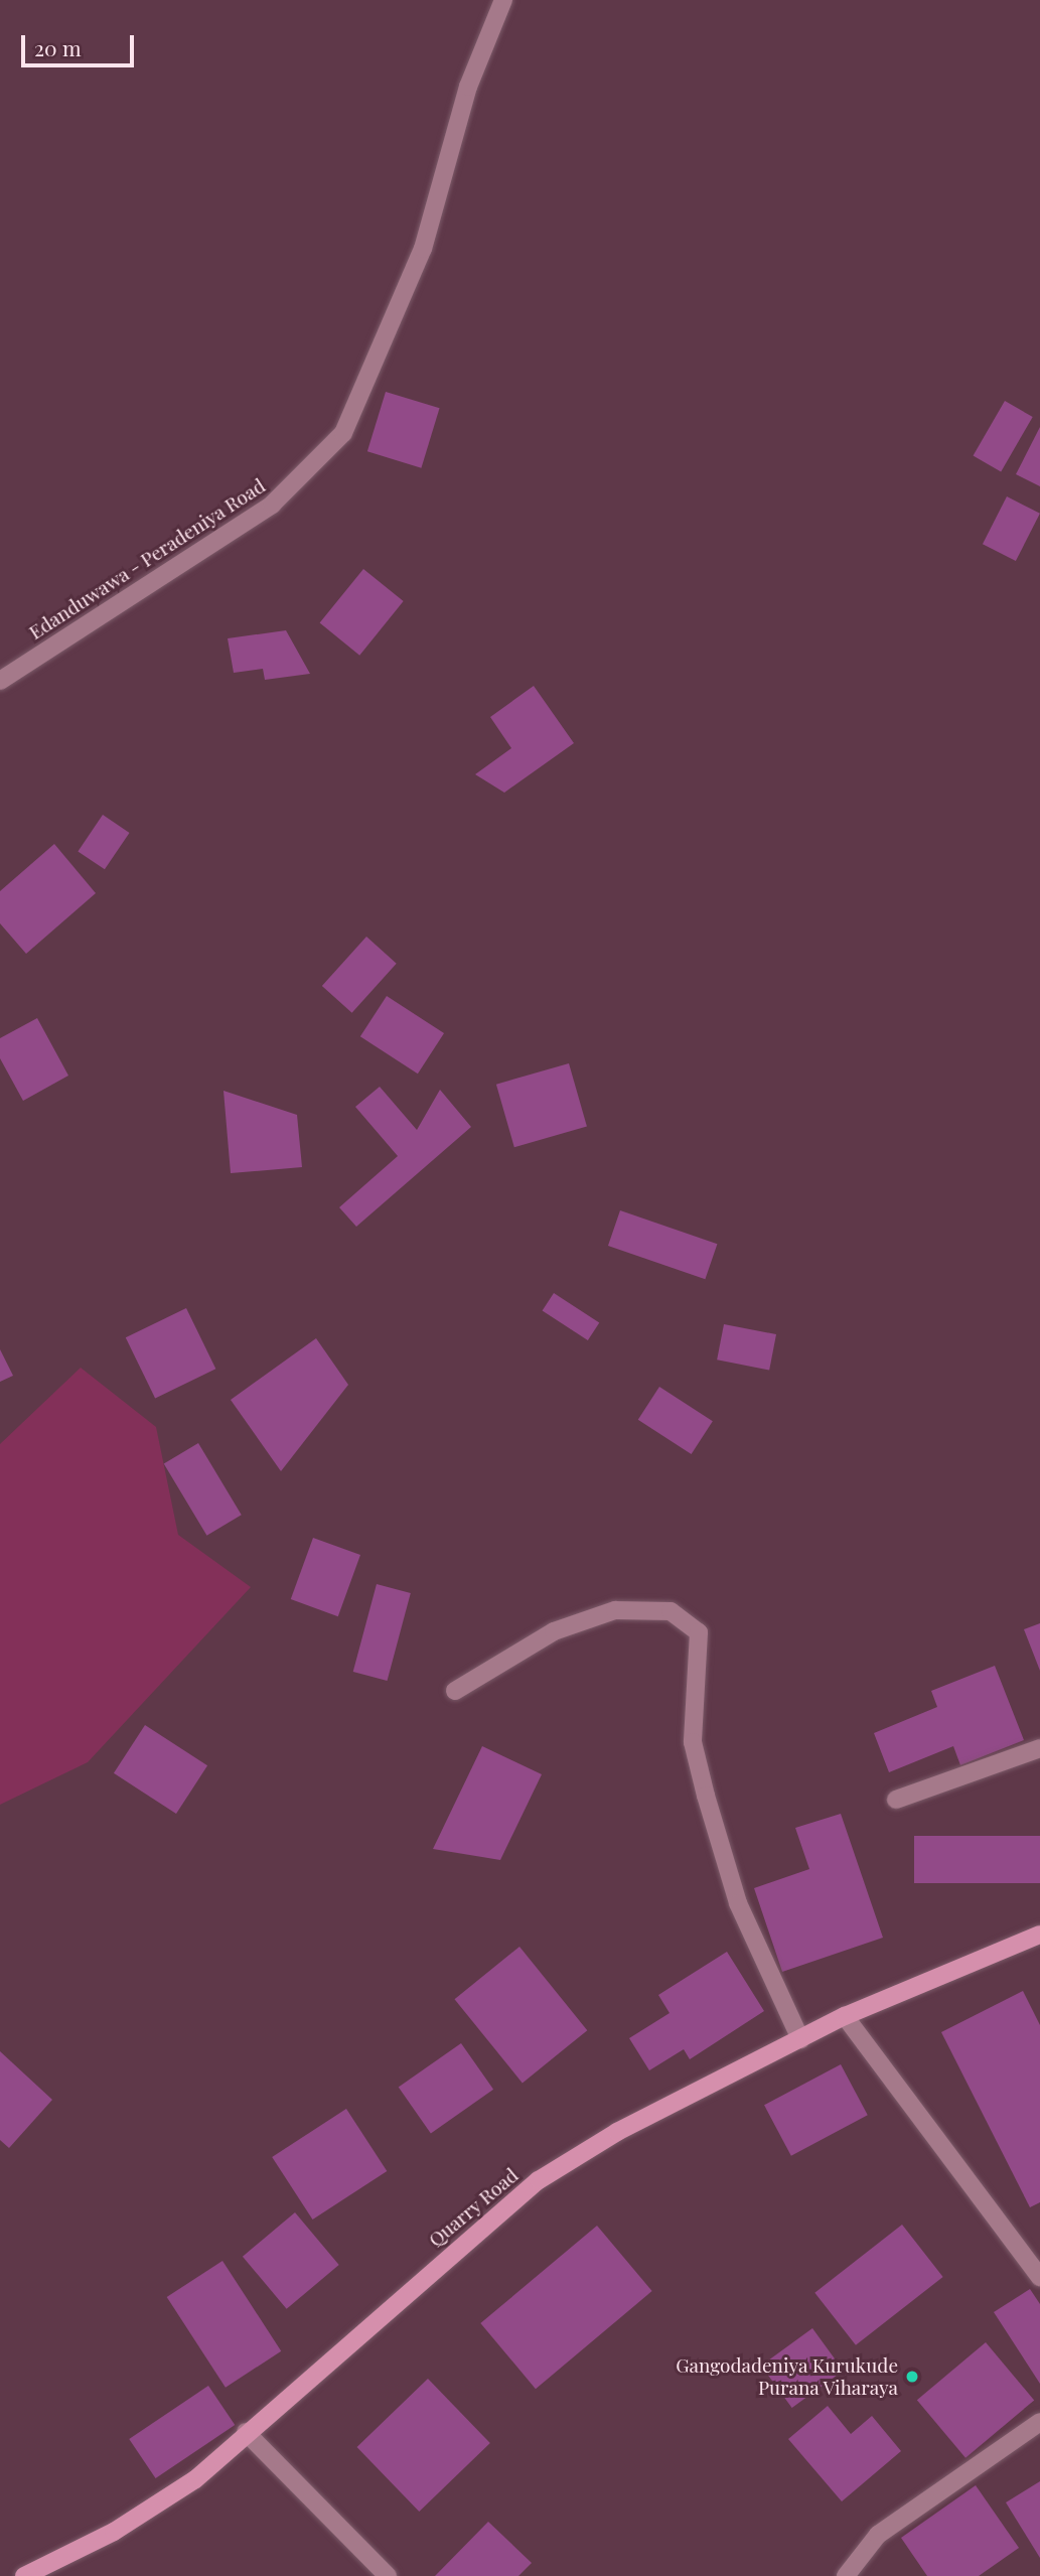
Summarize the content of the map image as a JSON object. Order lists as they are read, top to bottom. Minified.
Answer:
{"streets":{"main road":["Quarry Road"],"street":["Edanduwawa - Peradeniya Road"]},"places":["Gangodadeniya Kurukude Purana Viharaya"],"scale_bar":"20 m"}
